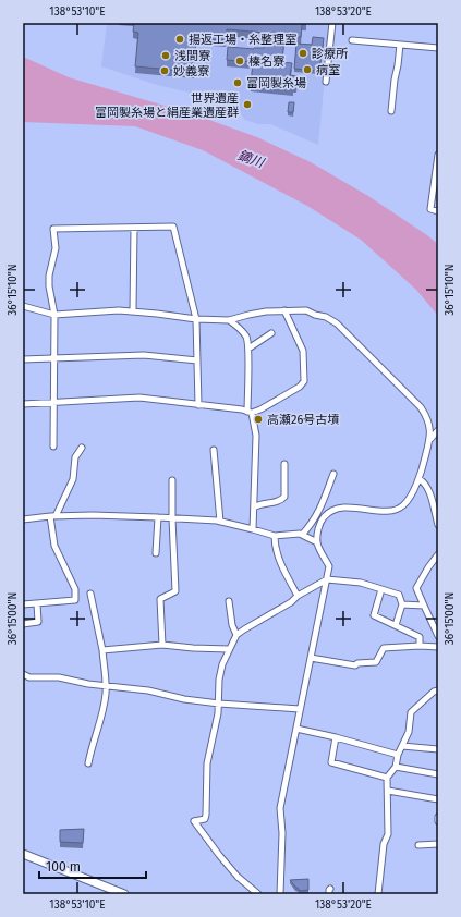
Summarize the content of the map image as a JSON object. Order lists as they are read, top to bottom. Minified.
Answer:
{"water":["鏑川"],"places":["揚返工場・糸整理室","診療所","浅間寮","榛名寮","病室","妙義寮","富岡製糸場","世界遺産 富岡製糸場と絹産業遺産群","高瀬26号古墳"],"scale_bar":"100 m","coordinates":["138°53'10\"E","138°53'20\"E","36°15'10\"N","36°15'00\"N"]}
